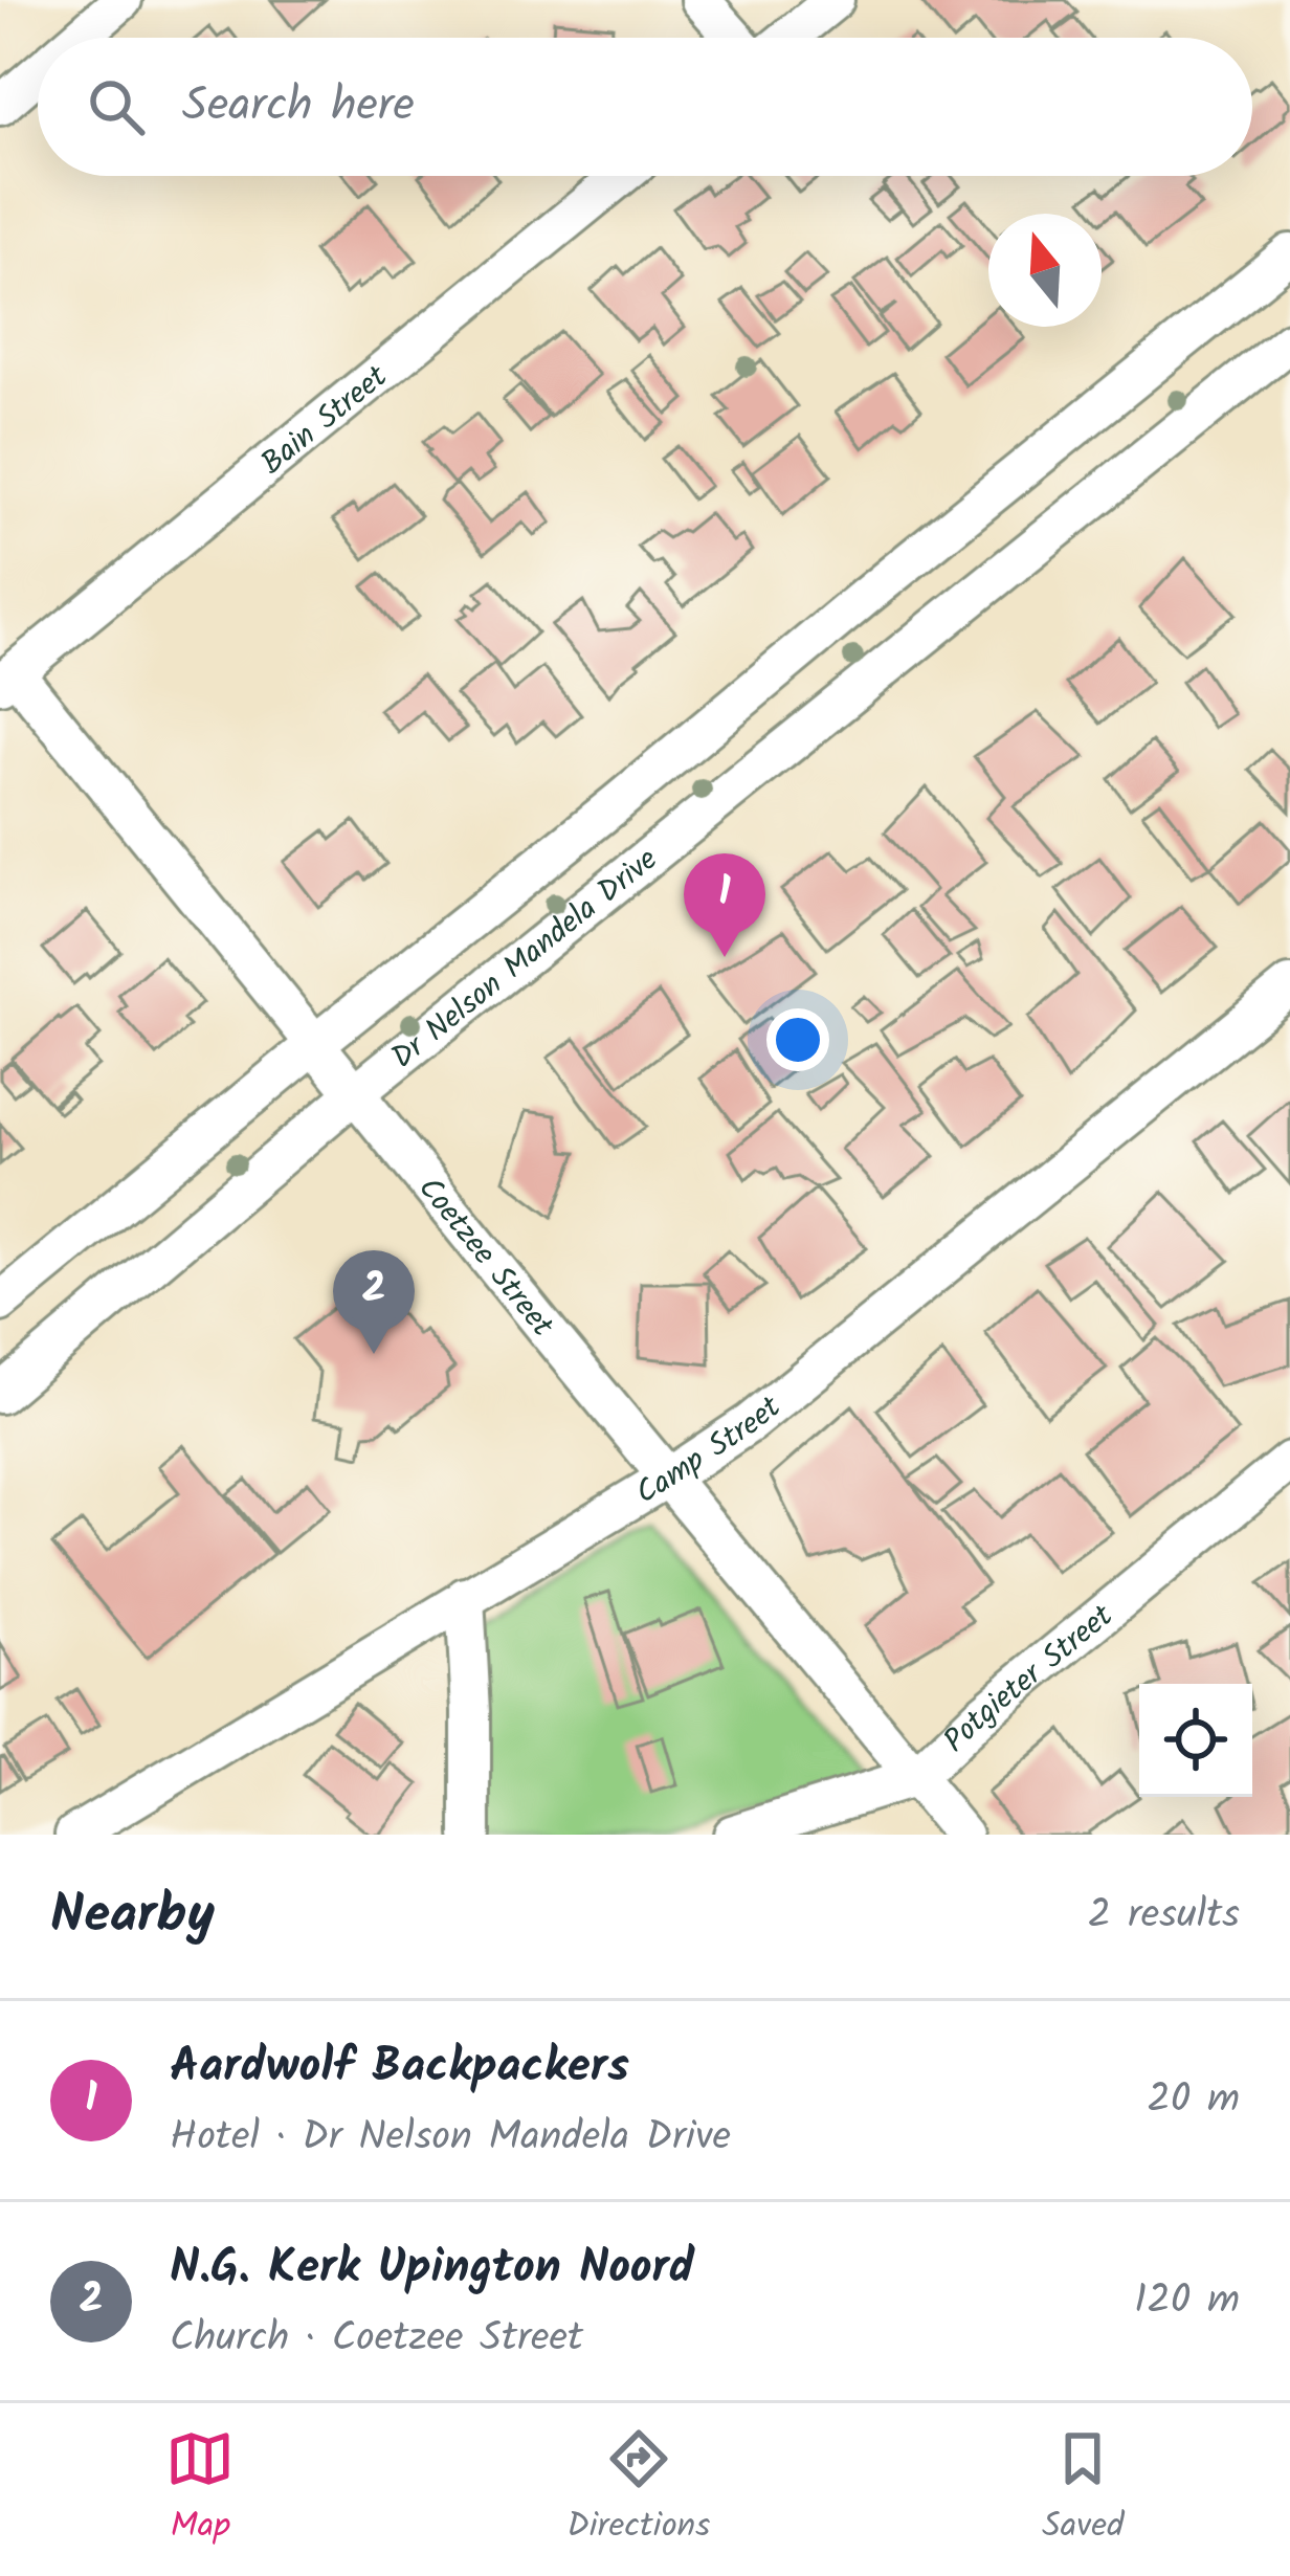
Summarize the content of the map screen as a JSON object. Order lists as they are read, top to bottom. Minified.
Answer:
{"streets":{"street":["Bain Street","Dr Nelson Mandela Drive","Coetzee Street","Camp Street","Potgieter Street"]},"crossings":[["Bain Street","Coetzee Street"],["Dr Nelson Mandela Drive","Coetzee Street"],["Coetzee Street","Camp Street"],["Coetzee Street","Potgieter Street"]],"north":"top","page":{"search":"Search here","pins":["1","2"],"heading":["Nearby","2 results"],"list":[{"mark":"1","name":"Aardwolf Backpackers","note":"Hotel · Dr Nelson Mandela Drive","value":"20 m"},{"mark":"2","name":"N.G. Kerk Upington Noord","note":"Church · Coetzee Street","value":"120 m"}],"nav":["Map","Directions","Saved"]}}
